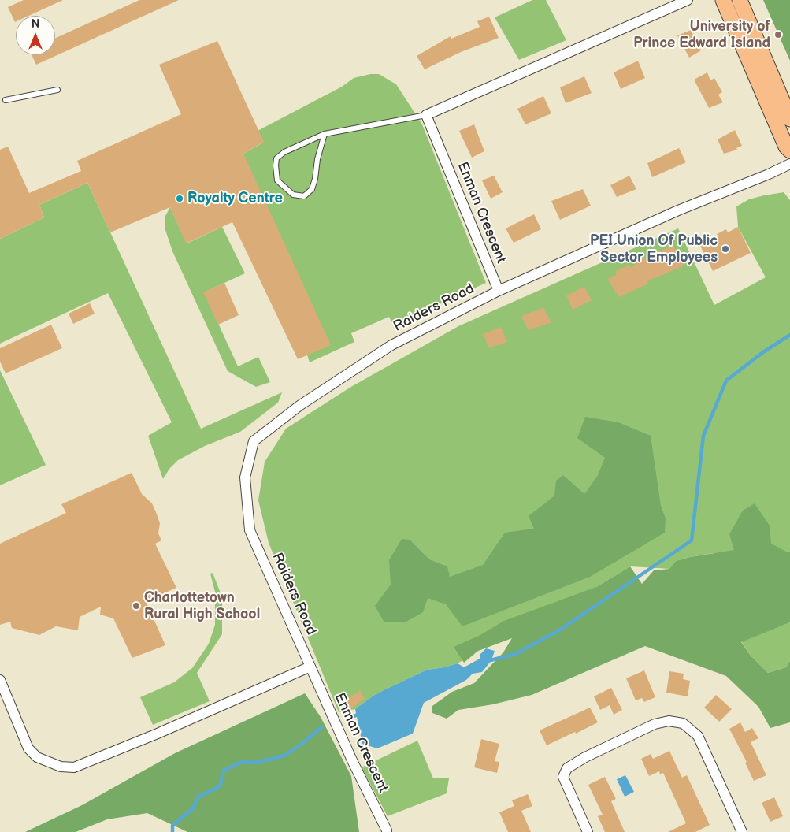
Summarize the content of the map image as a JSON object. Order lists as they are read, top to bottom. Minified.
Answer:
{"streets":{"street":["Enman Crescent","Raiders Road"]},"crossings":[["Enman Crescent","Raiders Road"]],"places":["University of Prince Edward Island","Royalty Centre","PEI Union Of Public Sector Employees","Charlottetown Rural High School"],"north":"top"}
